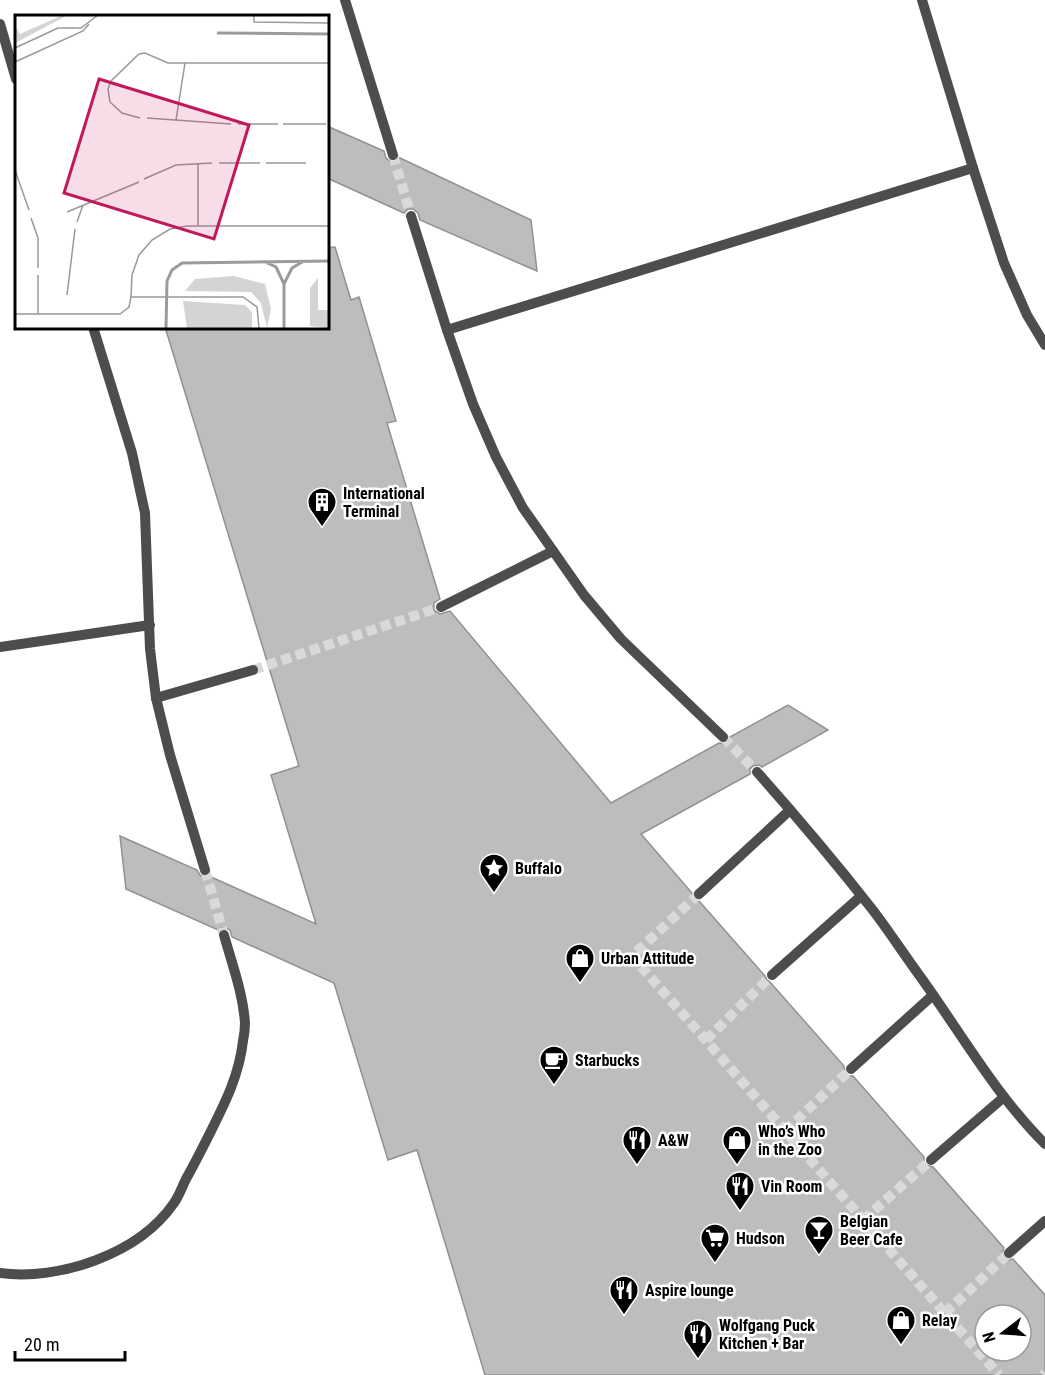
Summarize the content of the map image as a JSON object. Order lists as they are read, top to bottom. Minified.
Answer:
{"places":{"building":["International Terminal"],"place":["Buffalo"],"shop":["Urban Attitude","Who’s Who in the Zoo","Relay"],"cafe":["Starbucks"],"restaurant":["A&W","Vin Room","Aspire lounge","Wolfgang Puck Kitchen + Bar"],"bar":["Belgian Beer Cafe"],"supermarket":["Hudson"]},"scale_bar":"20 m","north":"left"}
